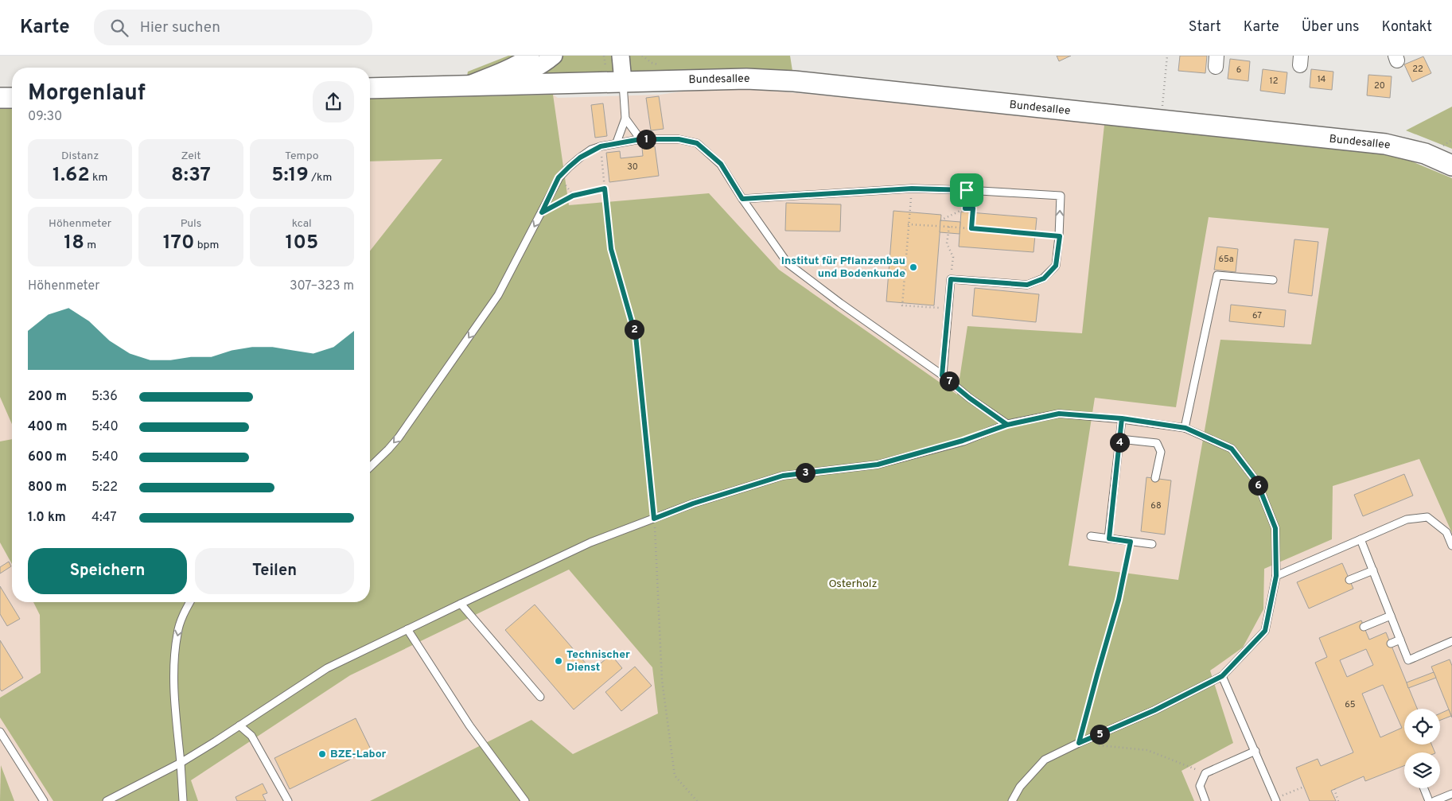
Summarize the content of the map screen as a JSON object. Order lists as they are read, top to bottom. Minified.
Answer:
{"streets":{"main road":["Bundesallee"]},"parks":["Osterholz"],"places":["Institut für Pflanzenbau und Bodenkunde","Technischer Dienst","BZE-Labor"],"house_numbers":["22","6","14","12","20","30","65a","67","68","65"],"page":{"header":"Karte","search":"Hier suchen","nav":["Start","Karte","Über uns","Kontakt"],"heading":["Morgenlauf","09:30"],"pins":["1","2","7","4","3","6","5"],"stats":[["Distanz","1.62 km"],["Zeit","8:37"],["Tempo","5:19 /km"],["Höhenmeter","18 m"],["Puls","170 bpm"],["kcal","105"]],"chart":["Höhenmeter","307–323 m"],"list":[{"name":"200 m","note":"5:36"},{"name":"400 m","note":"5:40"},{"name":"600 m","note":"5:40"},{"name":"800 m","note":"5:22"},{"name":"1.0 km","note":"4:47"}],"buttons":["Speichern","Teilen"]}}
